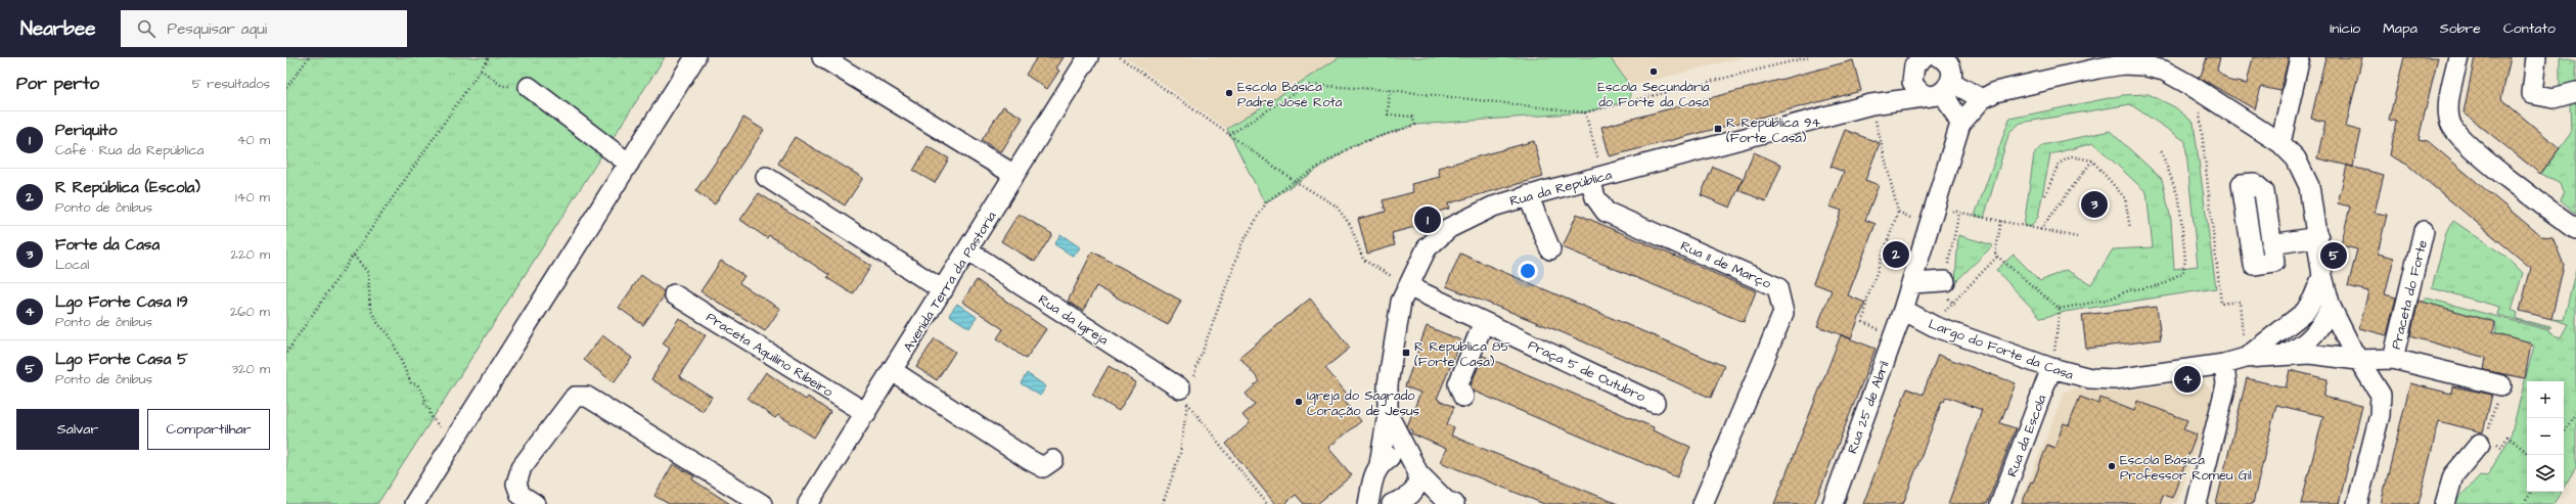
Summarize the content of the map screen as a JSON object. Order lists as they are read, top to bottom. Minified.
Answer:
{"streets":{"street":["Rua da República","Rua 11 de Março","Avenida Terra da Pastoria","Praceta do Forte","Rua da Igreja","Largo do Forte da Casa","Praceta Aquilino Ribeiro","Praça 5 de Outubro","Rua 25 de Abril","Rua da Escola"]},"crossings":[["Rua da República","Rua 11 de Março"],["Rua da República","Praça 5 de Outubro"],["Avenida Terra da Pastoria","Rua da Igreja"],["Avenida Terra da Pastoria","Praceta Aquilino Ribeiro"],["Praceta do Forte","Largo do Forte da Casa"],["Largo do Forte da Casa","Rua 25 de Abril"],["Largo do Forte da Casa","Rua da Escola"]],"places":{"other":["Escola Secundária do Forte da Casa","Escola Básica Padre José Rota","Igreja do Sagrado Coração de Jesus","Escola Básica Professor Romeu Gil"],"transit":["R República 94 (Forte Casa)","R República 85 (Forte Casa)"]},"page":{"header":"Nearbee","search":"Pesquisar aqui","nav":["Início","Mapa","Sobre","Contato"],"heading":["Por perto","5 resultados"],"list":[{"mark":"1","name":"Periquito","note":"Café · Rua da República","value":"40 m"},{"mark":"2","name":"R República (Escola)","note":"Ponto de ônibus","value":"140 m"},{"mark":"3","name":"Forte da Casa","note":"Local","value":"220 m"},{"mark":"4","name":"Lgo Forte Casa 19","note":"Ponto de ônibus","value":"260 m"},{"mark":"5","name":"Lgo Forte Casa 5","note":"Ponto de ônibus","value":"320 m"}],"pins":["3","1","2","5","4"],"map_buttons":["+","−"],"buttons":["Salvar","Compartilhar"]}}
